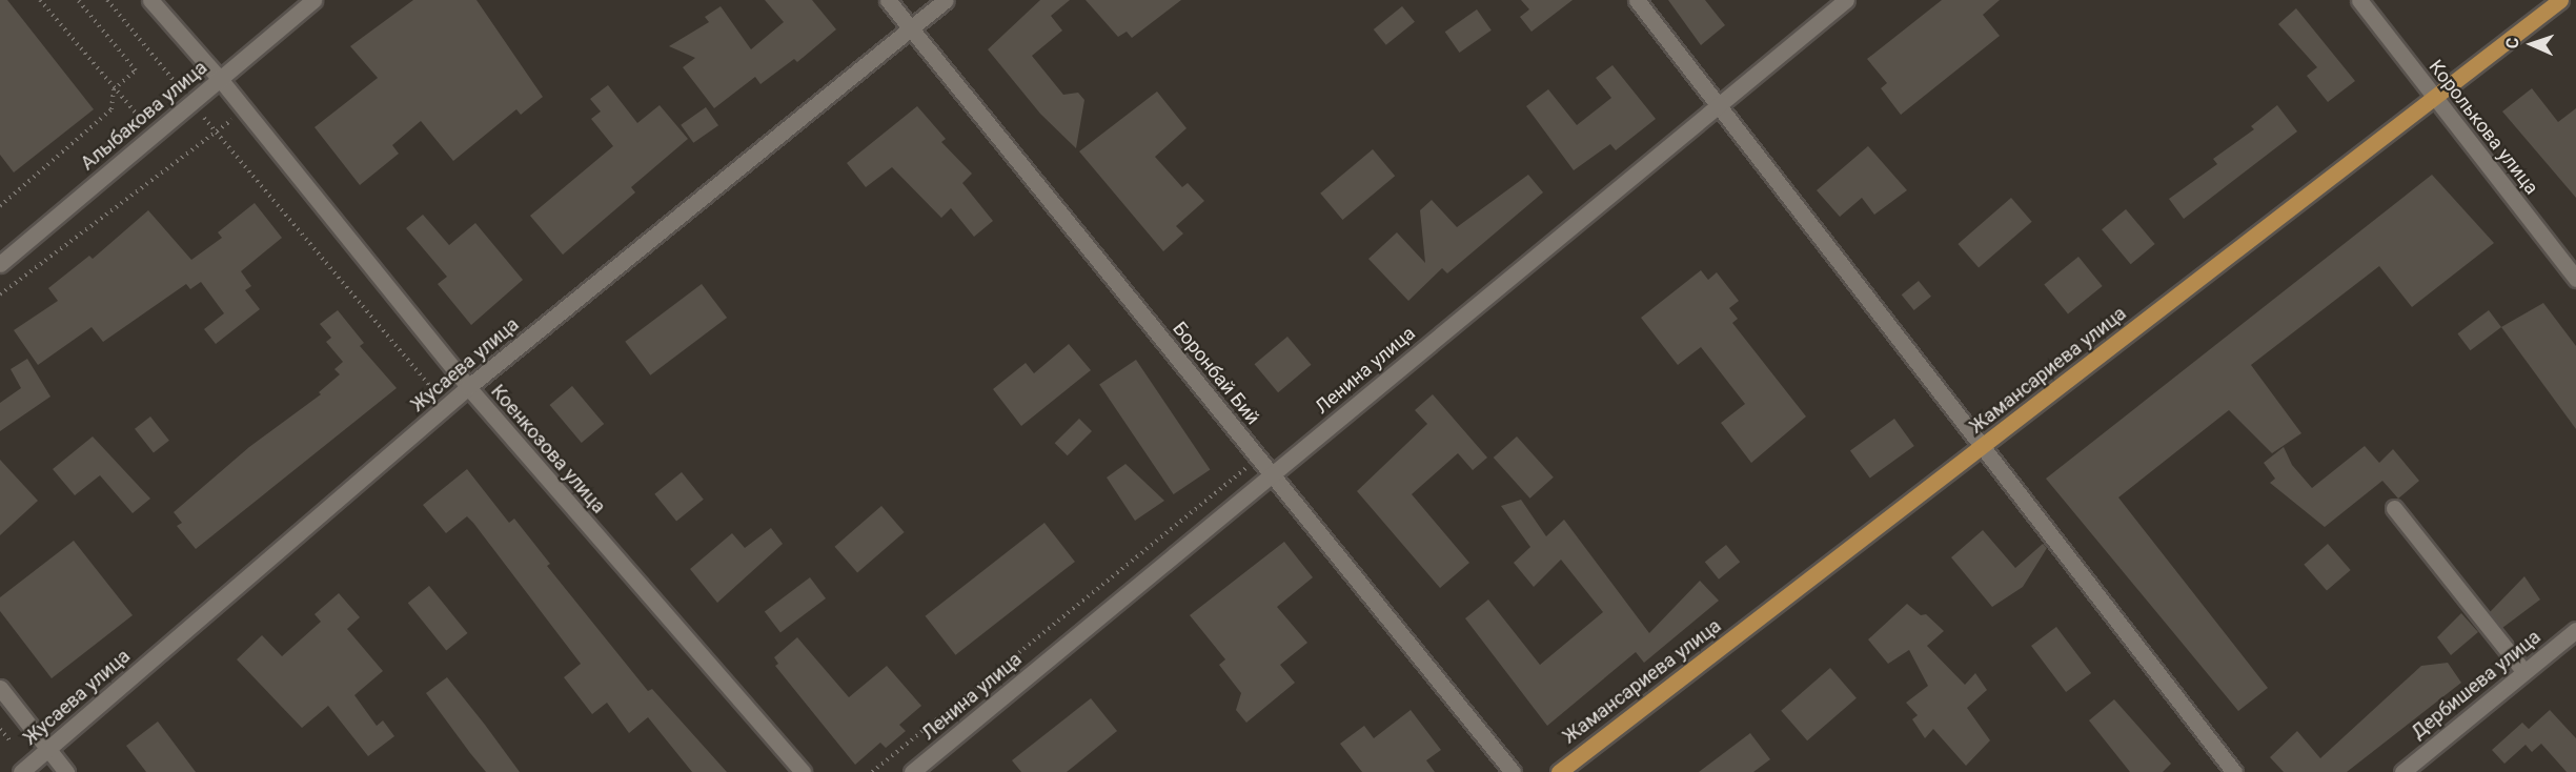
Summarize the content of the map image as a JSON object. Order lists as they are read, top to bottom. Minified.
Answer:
{"streets":{"main road":["Жамансариева улица"],"street":["Алыбакова улица","Королькова улица","Жусаева улица","Ленина улица","Боронбай Бий","Коенкозова улица","Дербишева улица"]},"crossings":[["Алыбакова улица","Коенкозова улица"],["Королькова улица","Жамансариева улица"],["Жусаева улица","Боронбай Бий"],["Жусаева улица","Коенкозова улица"],["Ленина улица","Боронбай Бий"]],"north":"left"}
